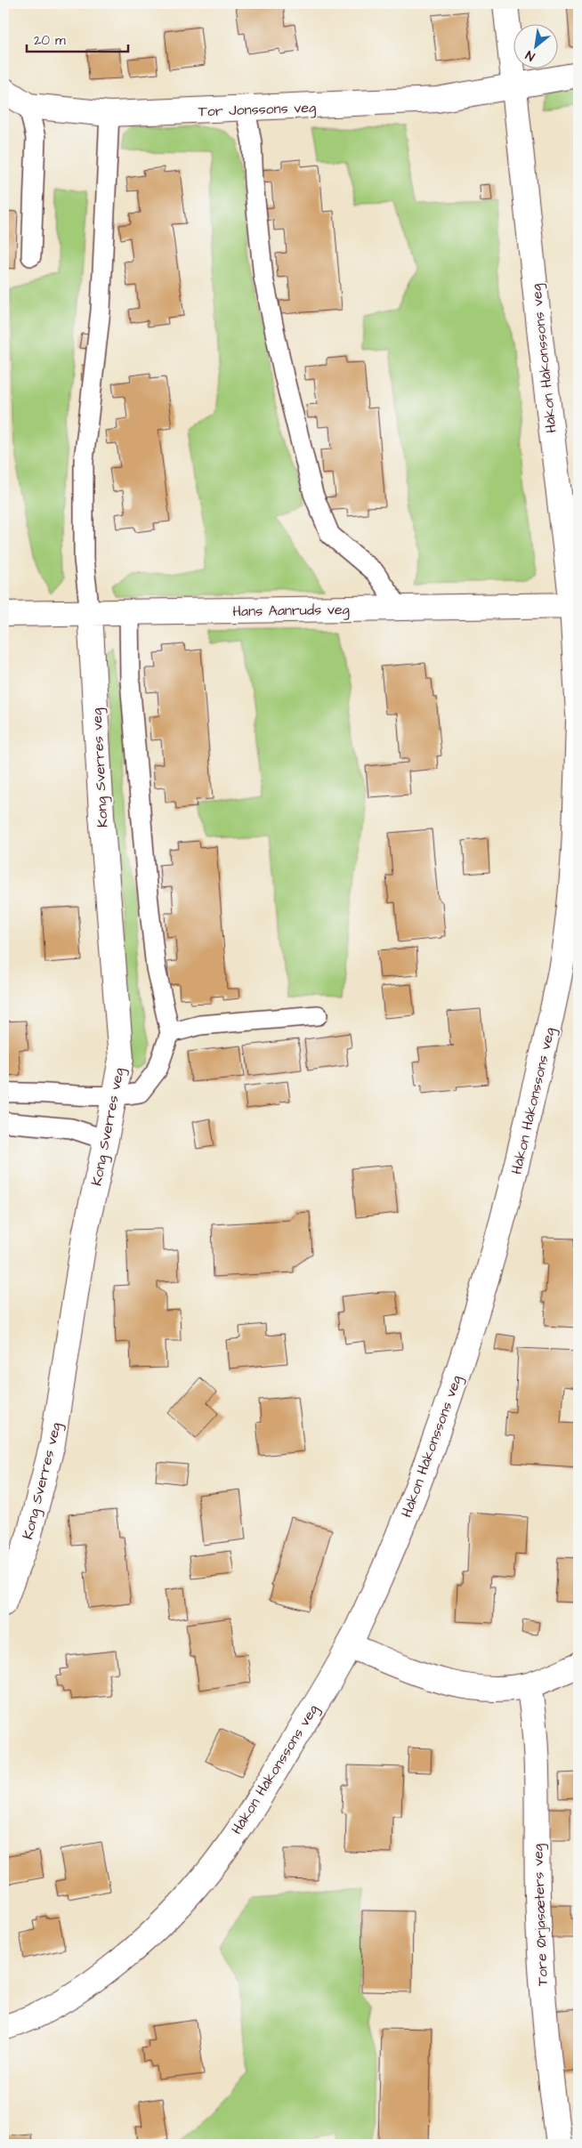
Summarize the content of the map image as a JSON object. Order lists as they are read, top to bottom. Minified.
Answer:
{"streets":{"street":["Tor Jonssons veg","Håkon Håkonssons veg","Hans Aanruds veg","Kong Sverres veg","Tore Ørjasæters veg"]},"crossings":[["Tor Jonssons veg","Håkon Håkonssons veg"],["Håkon Håkonssons veg","Hans Aanruds veg"],["Hans Aanruds veg","Kong Sverres veg"]],"scale_bar":"20 m","north":"bottom left"}
